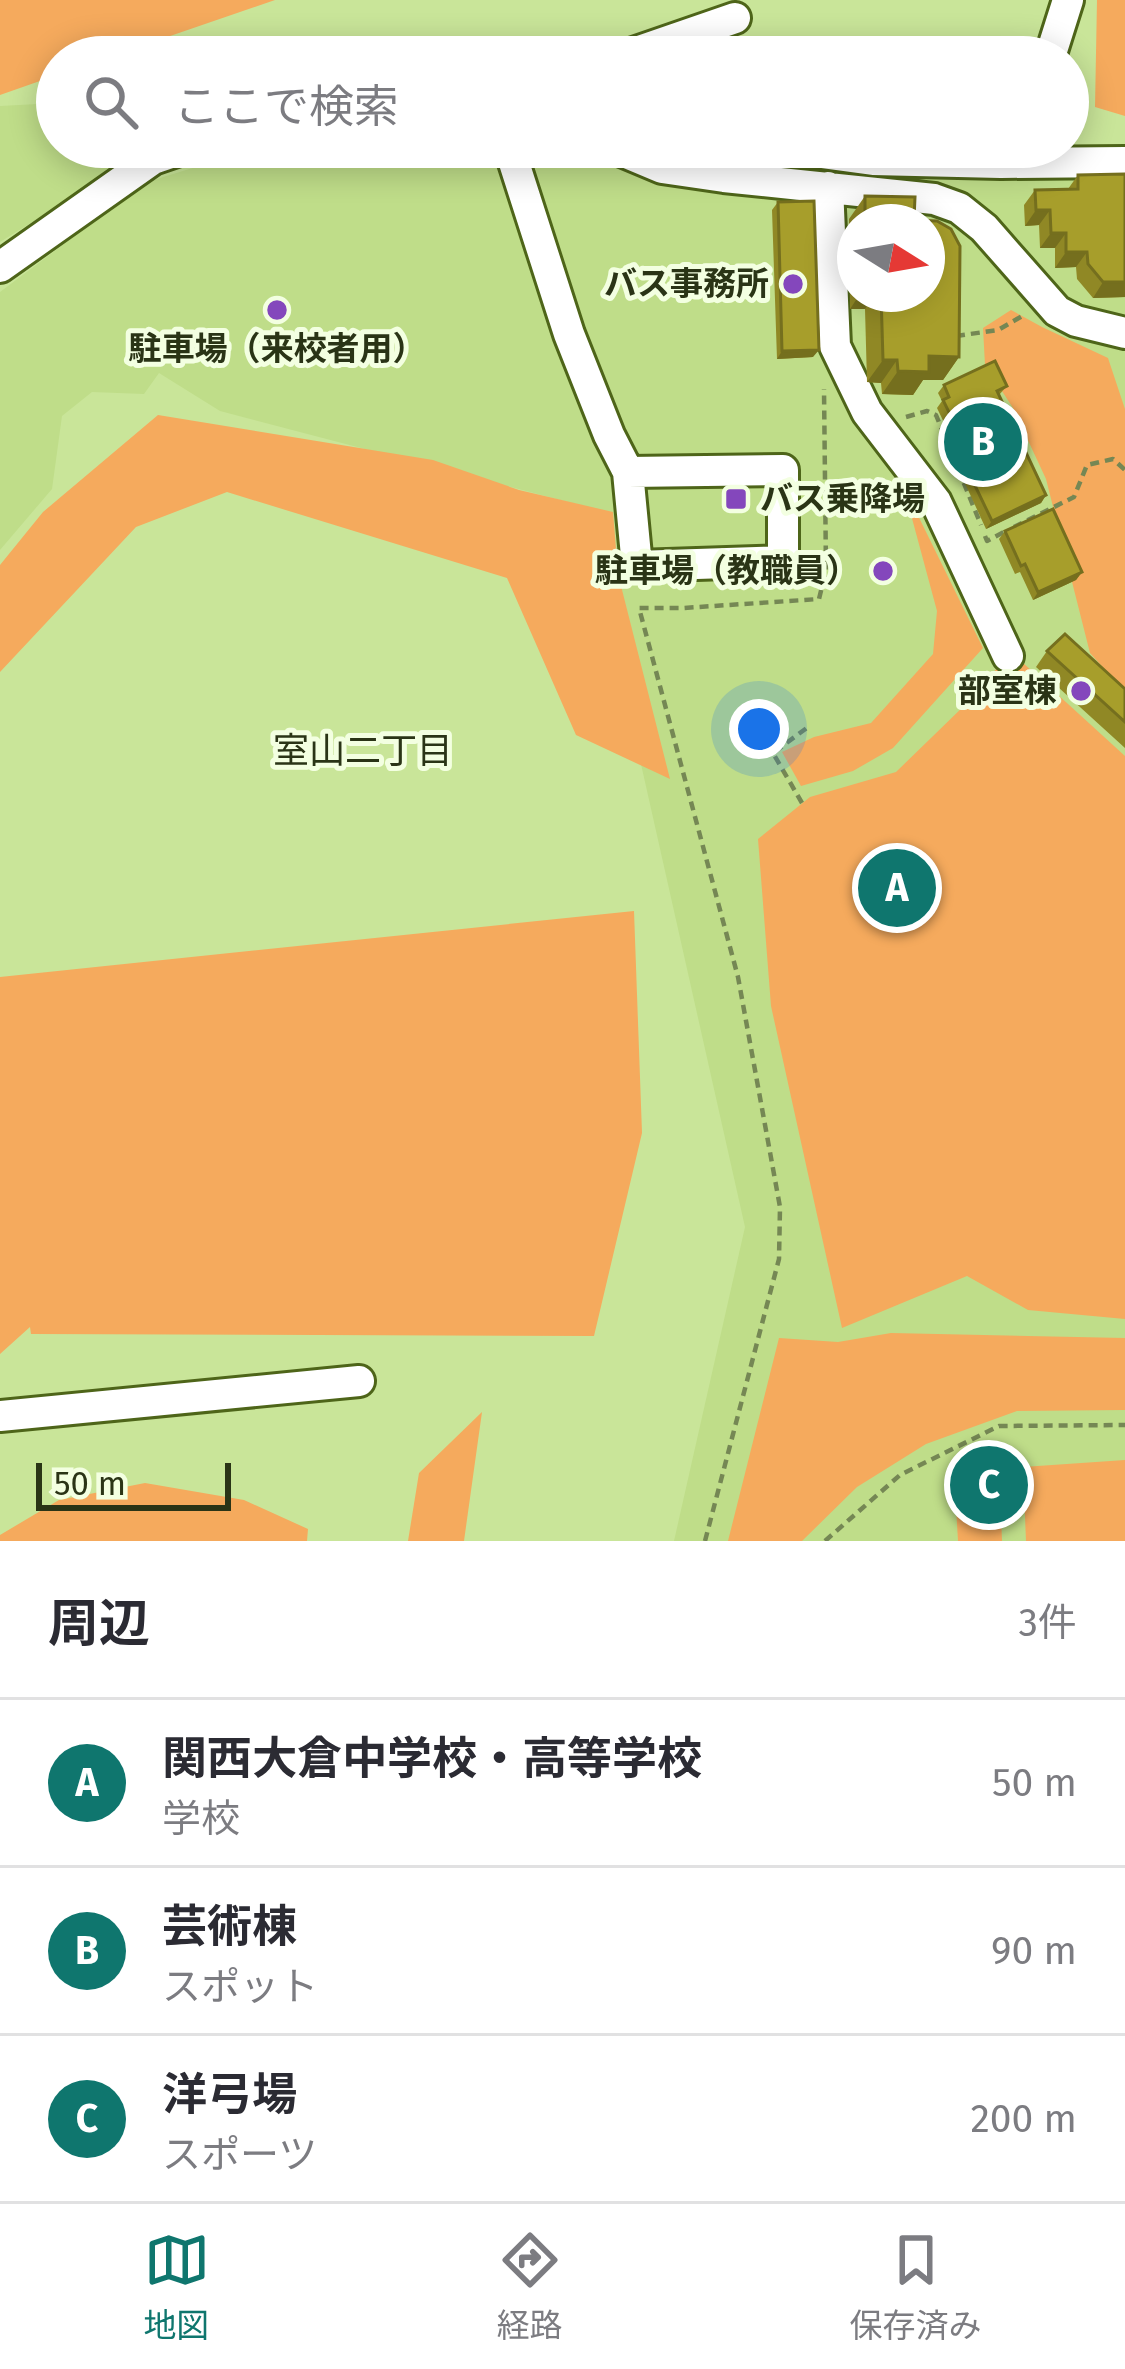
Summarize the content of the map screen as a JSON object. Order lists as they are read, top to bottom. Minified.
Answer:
{"districts":["室山二丁目"],"places":{"other":["バス事務所","駐車場（来校者用）","駐車場（教職員）","部室棟"],"transit":["バス乗降場"]},"scale_bar":"50 m","north":"right","page":{"search":"ここで検索","pins":["B","A","C"],"scale":"50 m","heading":["周辺","3件"],"list":[{"mark":"A","name":"関西大倉中学校・高等学校","note":"学校","value":"50 m"},{"mark":"B","name":"芸術棟","note":"スポット","value":"90 m"},{"mark":"C","name":"洋弓場","note":"スポーツ","value":"200 m"}],"nav":["地図","経路","保存済み"]}}
